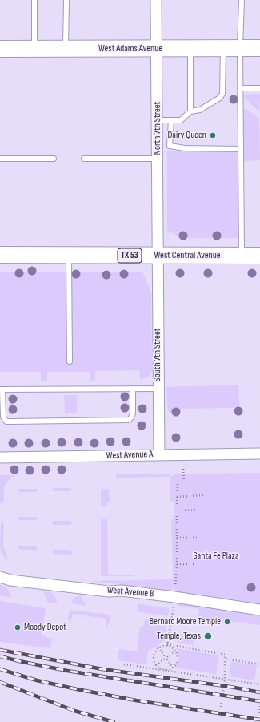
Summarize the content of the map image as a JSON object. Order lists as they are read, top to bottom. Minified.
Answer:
{"streets":{"main road":["West Adams Avenue","TX 53","West Central Avenue"],"street":["North 7th Street","South 7th Street","West Avenue A","West Avenue B"]},"crossings":[["West Adams Avenue","North 7th Street"],["North 7th Street","West Central Avenue"],["North 7th Street","South 7th Street"],["West Central Avenue","South 7th Street"],["South 7th Street","West Avenue A"]],"parks":["Santa Fe Plaza"],"places":["Dairy Queen","Bernard Moore Temple","Moody Depot","Temple, Texas"]}
